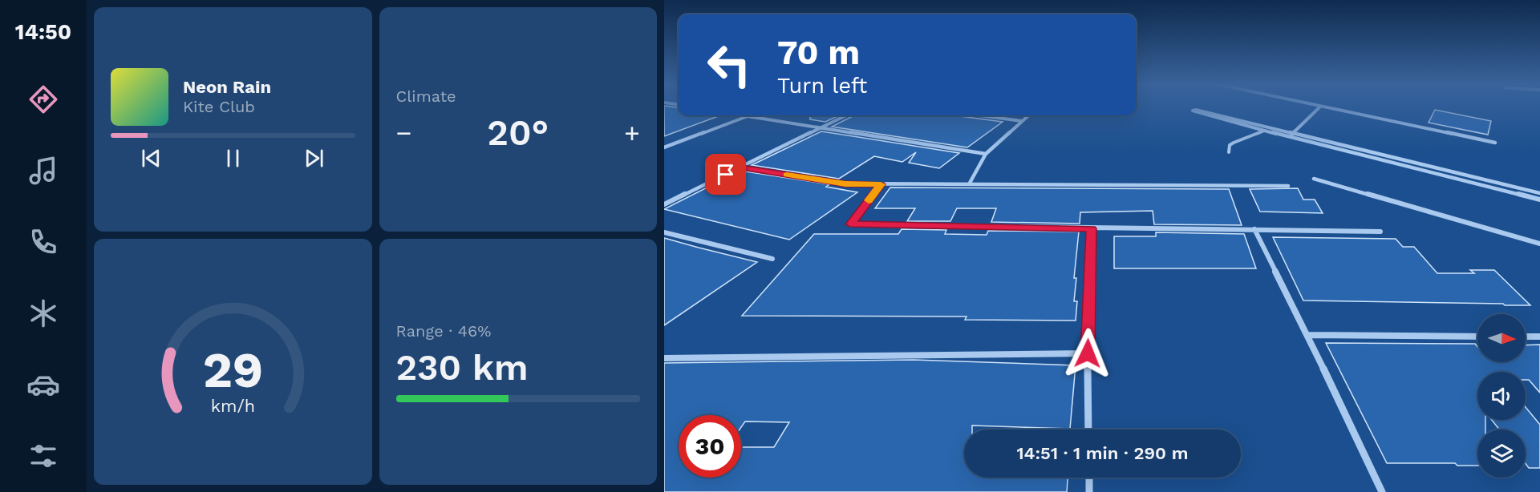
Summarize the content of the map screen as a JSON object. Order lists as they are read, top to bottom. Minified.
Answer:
{"north":"right","page":{"tabs":"14:50","tile":["Climate",["Range · 46%","230 km"]],"turn":["70 m","Turn left"],"song":["Neon Rain","Kite Club"],"heat":["−","20°","+"],"limit":"30","trip":"14:51 · 1 min · 290 m","gauge":["29","km/h"]}}
